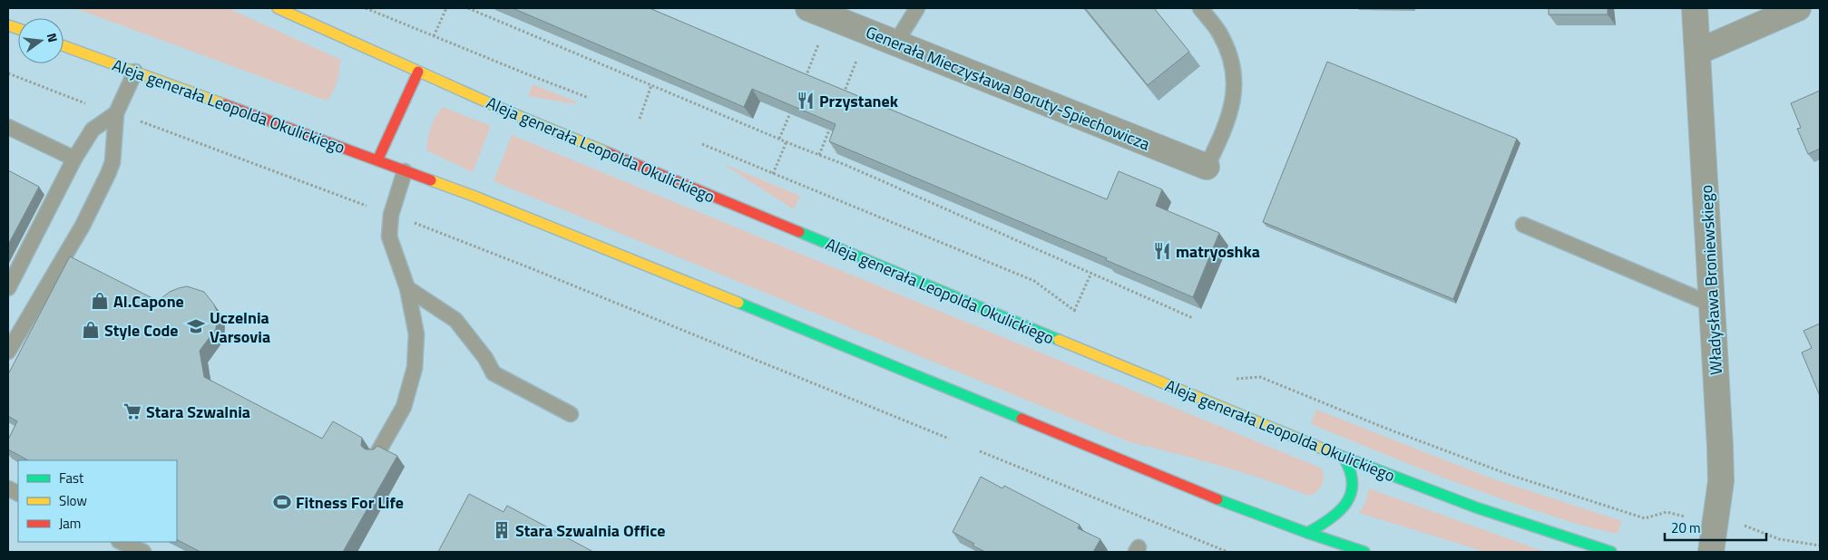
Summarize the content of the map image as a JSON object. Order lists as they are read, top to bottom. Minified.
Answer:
{"streets":{"main road":["Aleja generała Leopolda Okulickiego"],"street":["Generała Mieczysława Boruty-Spiechowicza","Władysława Broniewskiego"]},"places":{"restaurant":["Przystanek","matryoshka"],"shop":["Al.Capone","Style Code"],"school or university":["Uczelnia Varsovia"],"supermarket":["Stara Szwalnia"],"sports":["Fitness For Life"],"building":["Stara Szwalnia Office"]},"legend":["Fast","Slow","Jam"],"scale_bar":"20 m","north":"right"}
